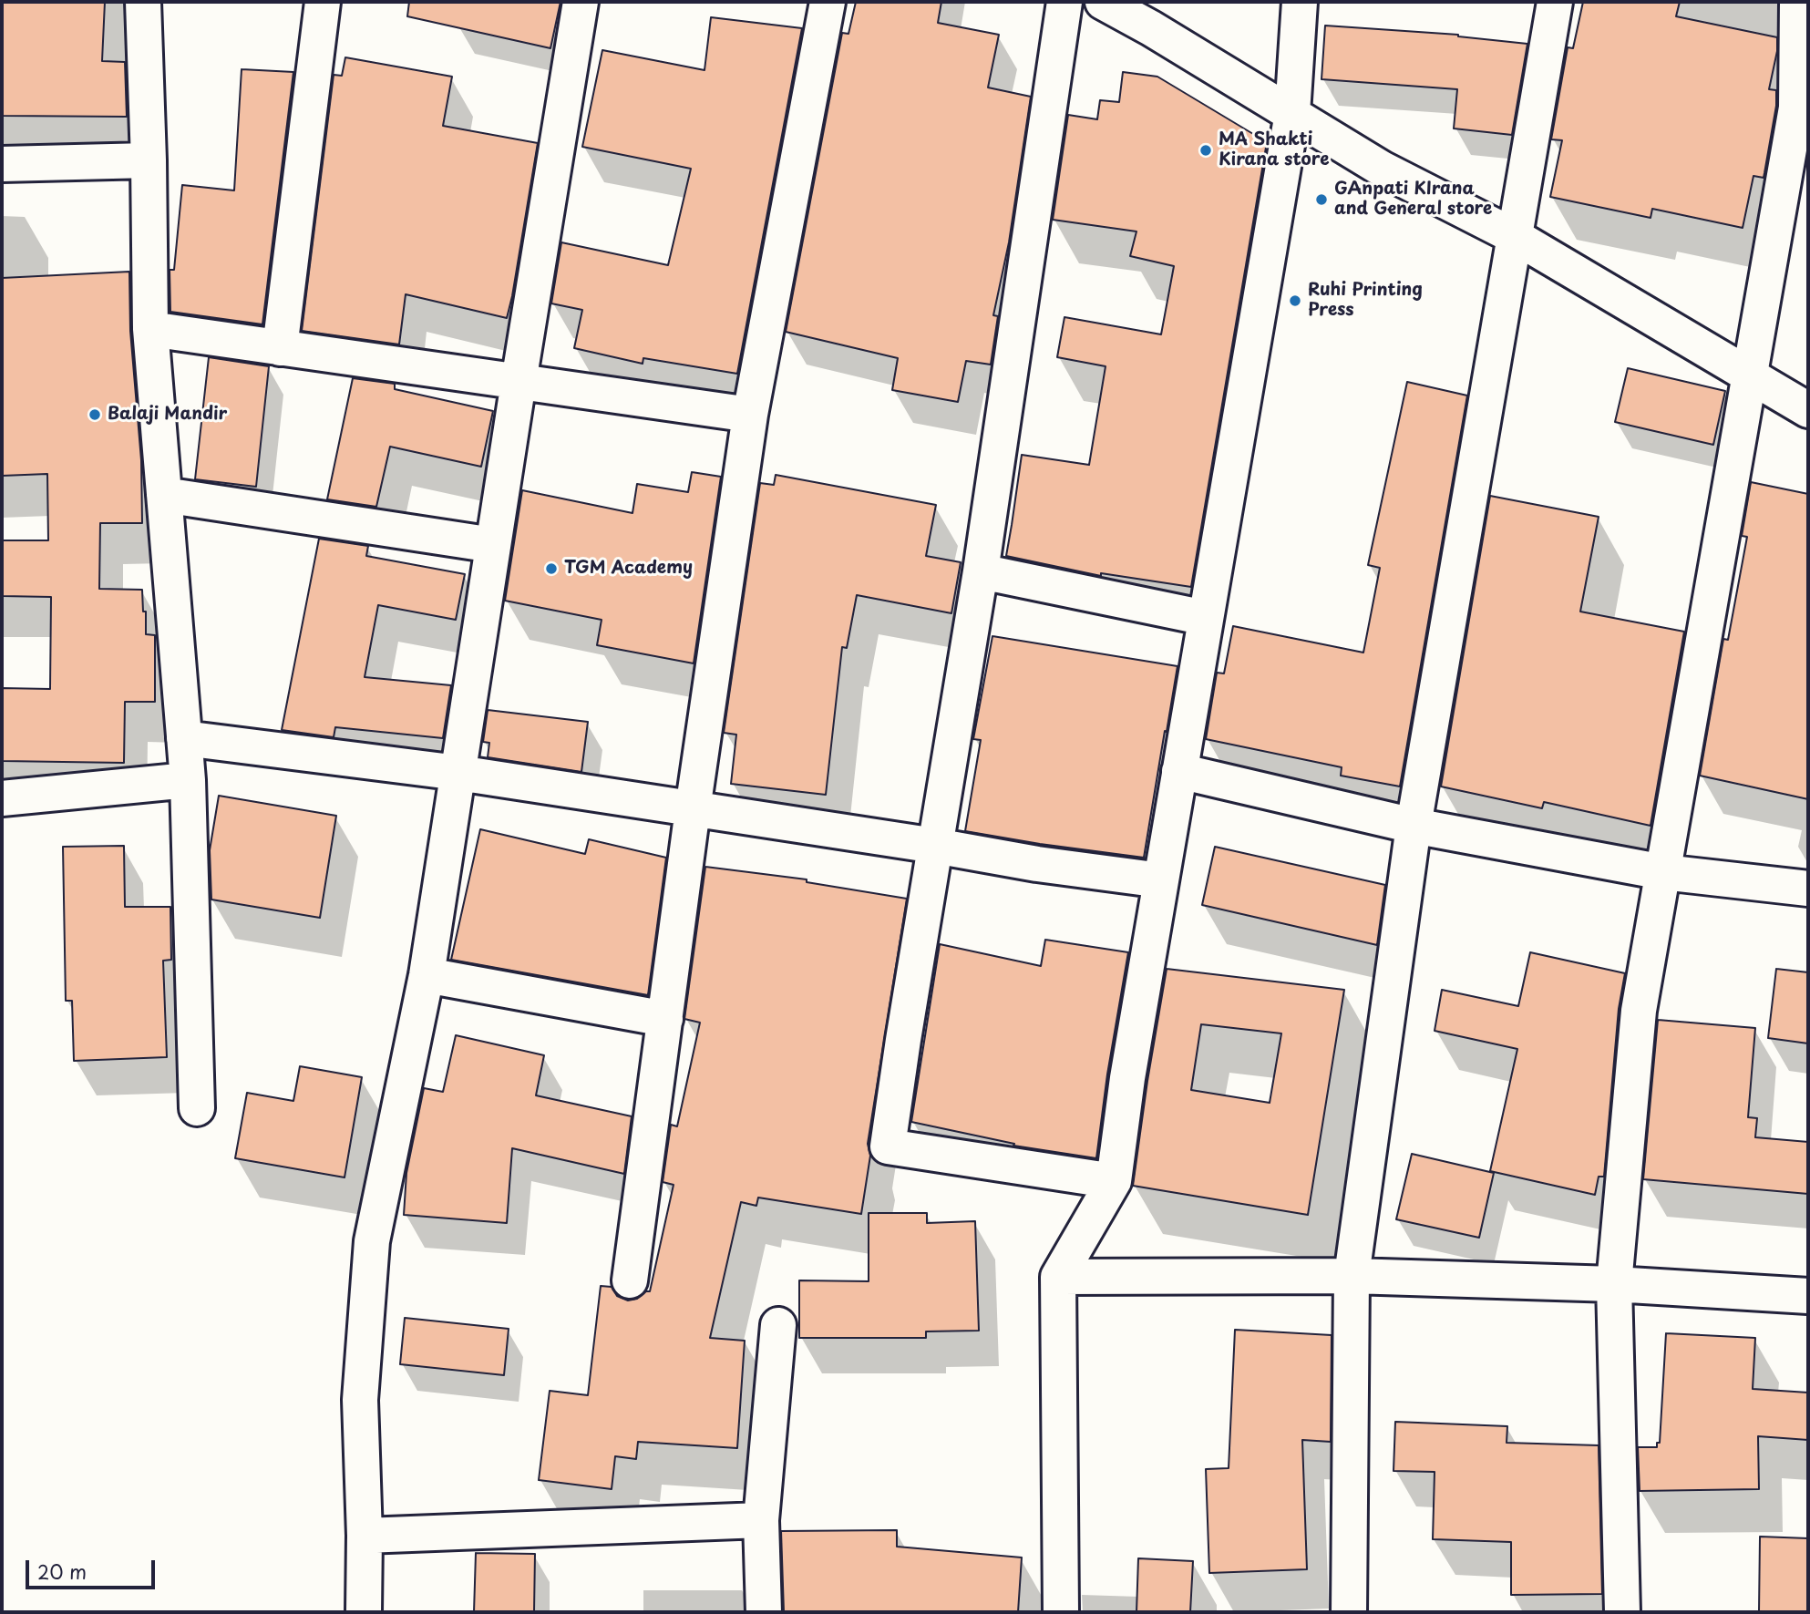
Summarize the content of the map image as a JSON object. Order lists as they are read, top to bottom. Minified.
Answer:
{"places":["MA Shakti Kirana store","GAnpati KIrana and General store","Ruhi Printing Press","Balaji Mandir","TGM Academy"],"scale_bar":"20 m"}
